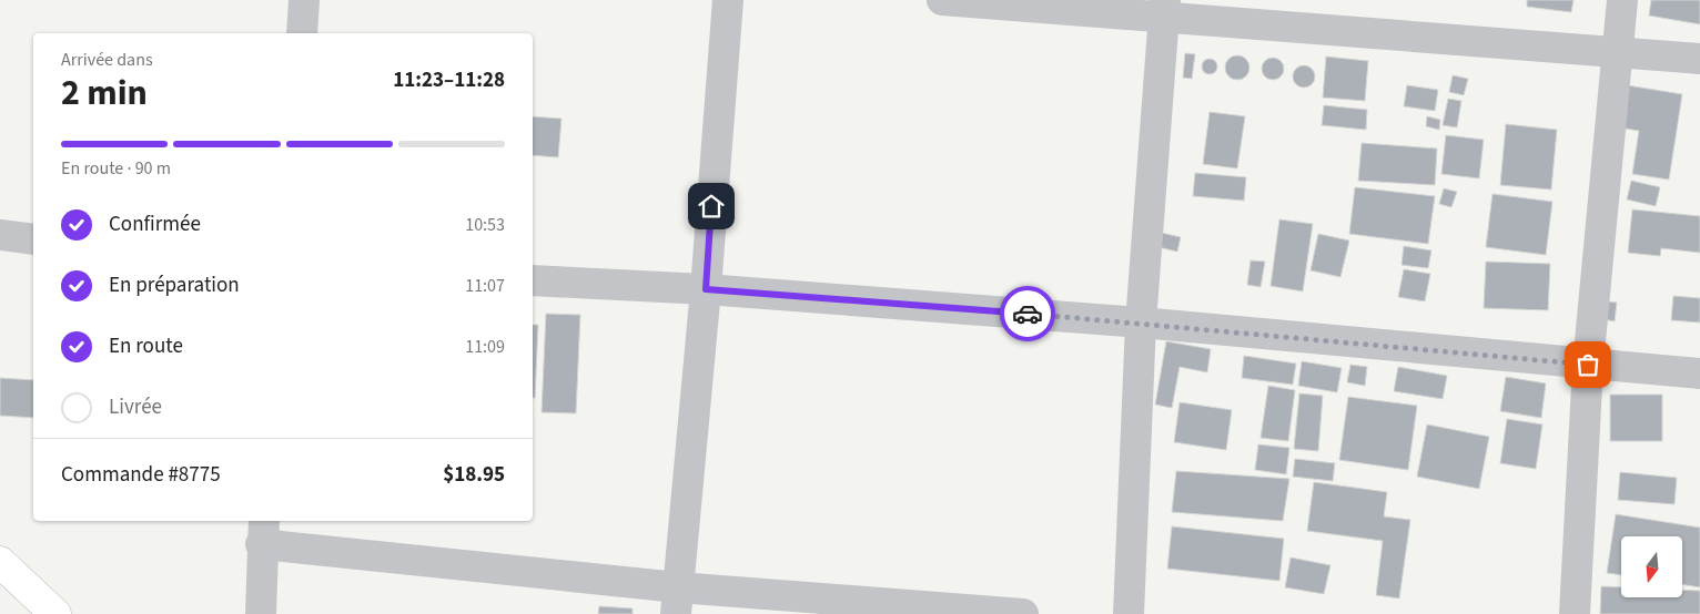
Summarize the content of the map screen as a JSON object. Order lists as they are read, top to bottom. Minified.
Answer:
{"north":"bottom","page":{"heading":["2 min","Arrivée dans","11:23–11:28"],"panel":["Commande #8775","$18.95"],"bar":"En route · 90 m","list":[["Confirmée","10:53"],["En préparation","11:07"],["En route","11:09"],"Livrée"]}}
